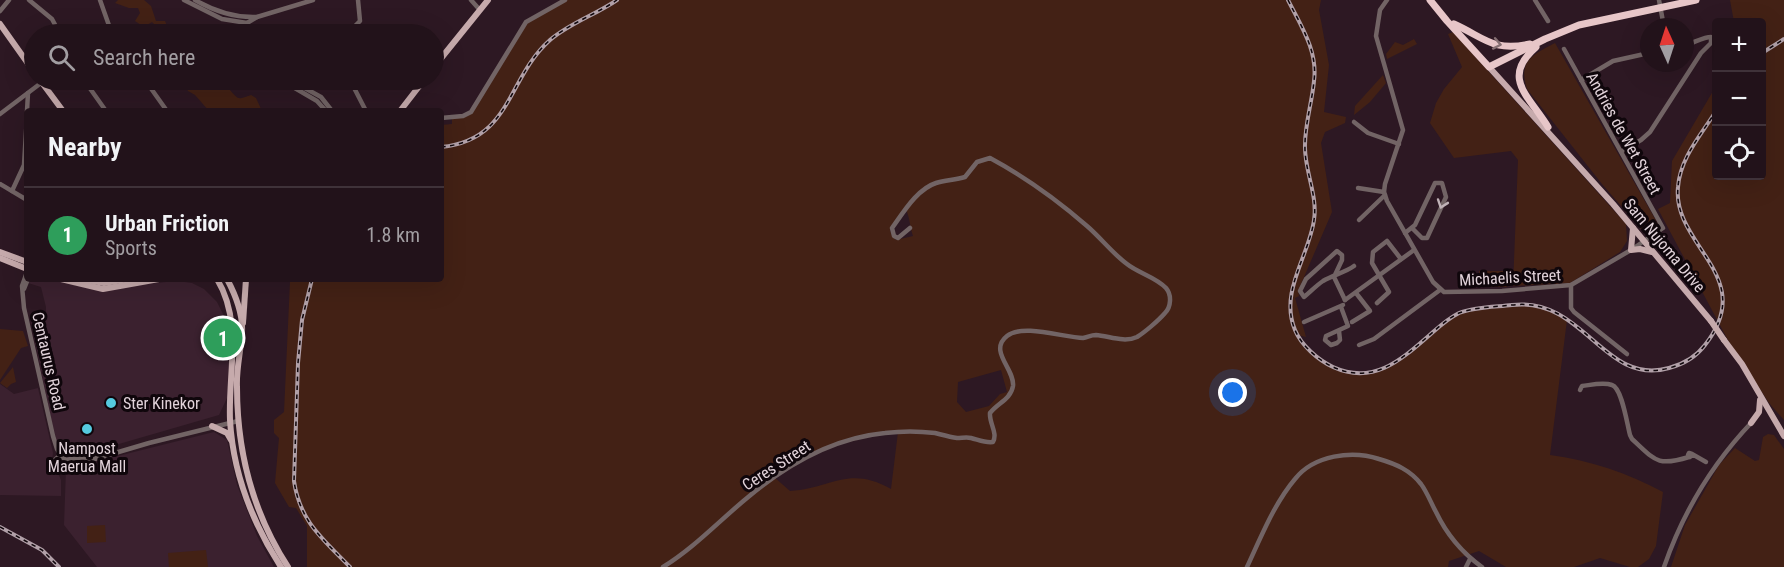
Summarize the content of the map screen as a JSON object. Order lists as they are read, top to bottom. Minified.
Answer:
{"streets":{"highway":["Sam Nujoma Drive"],"street":["Andries de Wet Street","Michaelis Street","Centaurus Road","Ceres Street"]},"crossings":[["Andries de Wet Street","Michaelis Street"],["Sam Nujoma Drive","Michaelis Street"]],"places":["Ster Kinekor","Nampost Maerua Mall"],"north":"top","page":{"map_buttons":["+","−"],"search":"Search here","heading":"Nearby","list":[{"mark":"1","name":"Urban Friction","note":"Sports","value":"1.8 km"}],"pins":"1"}}
